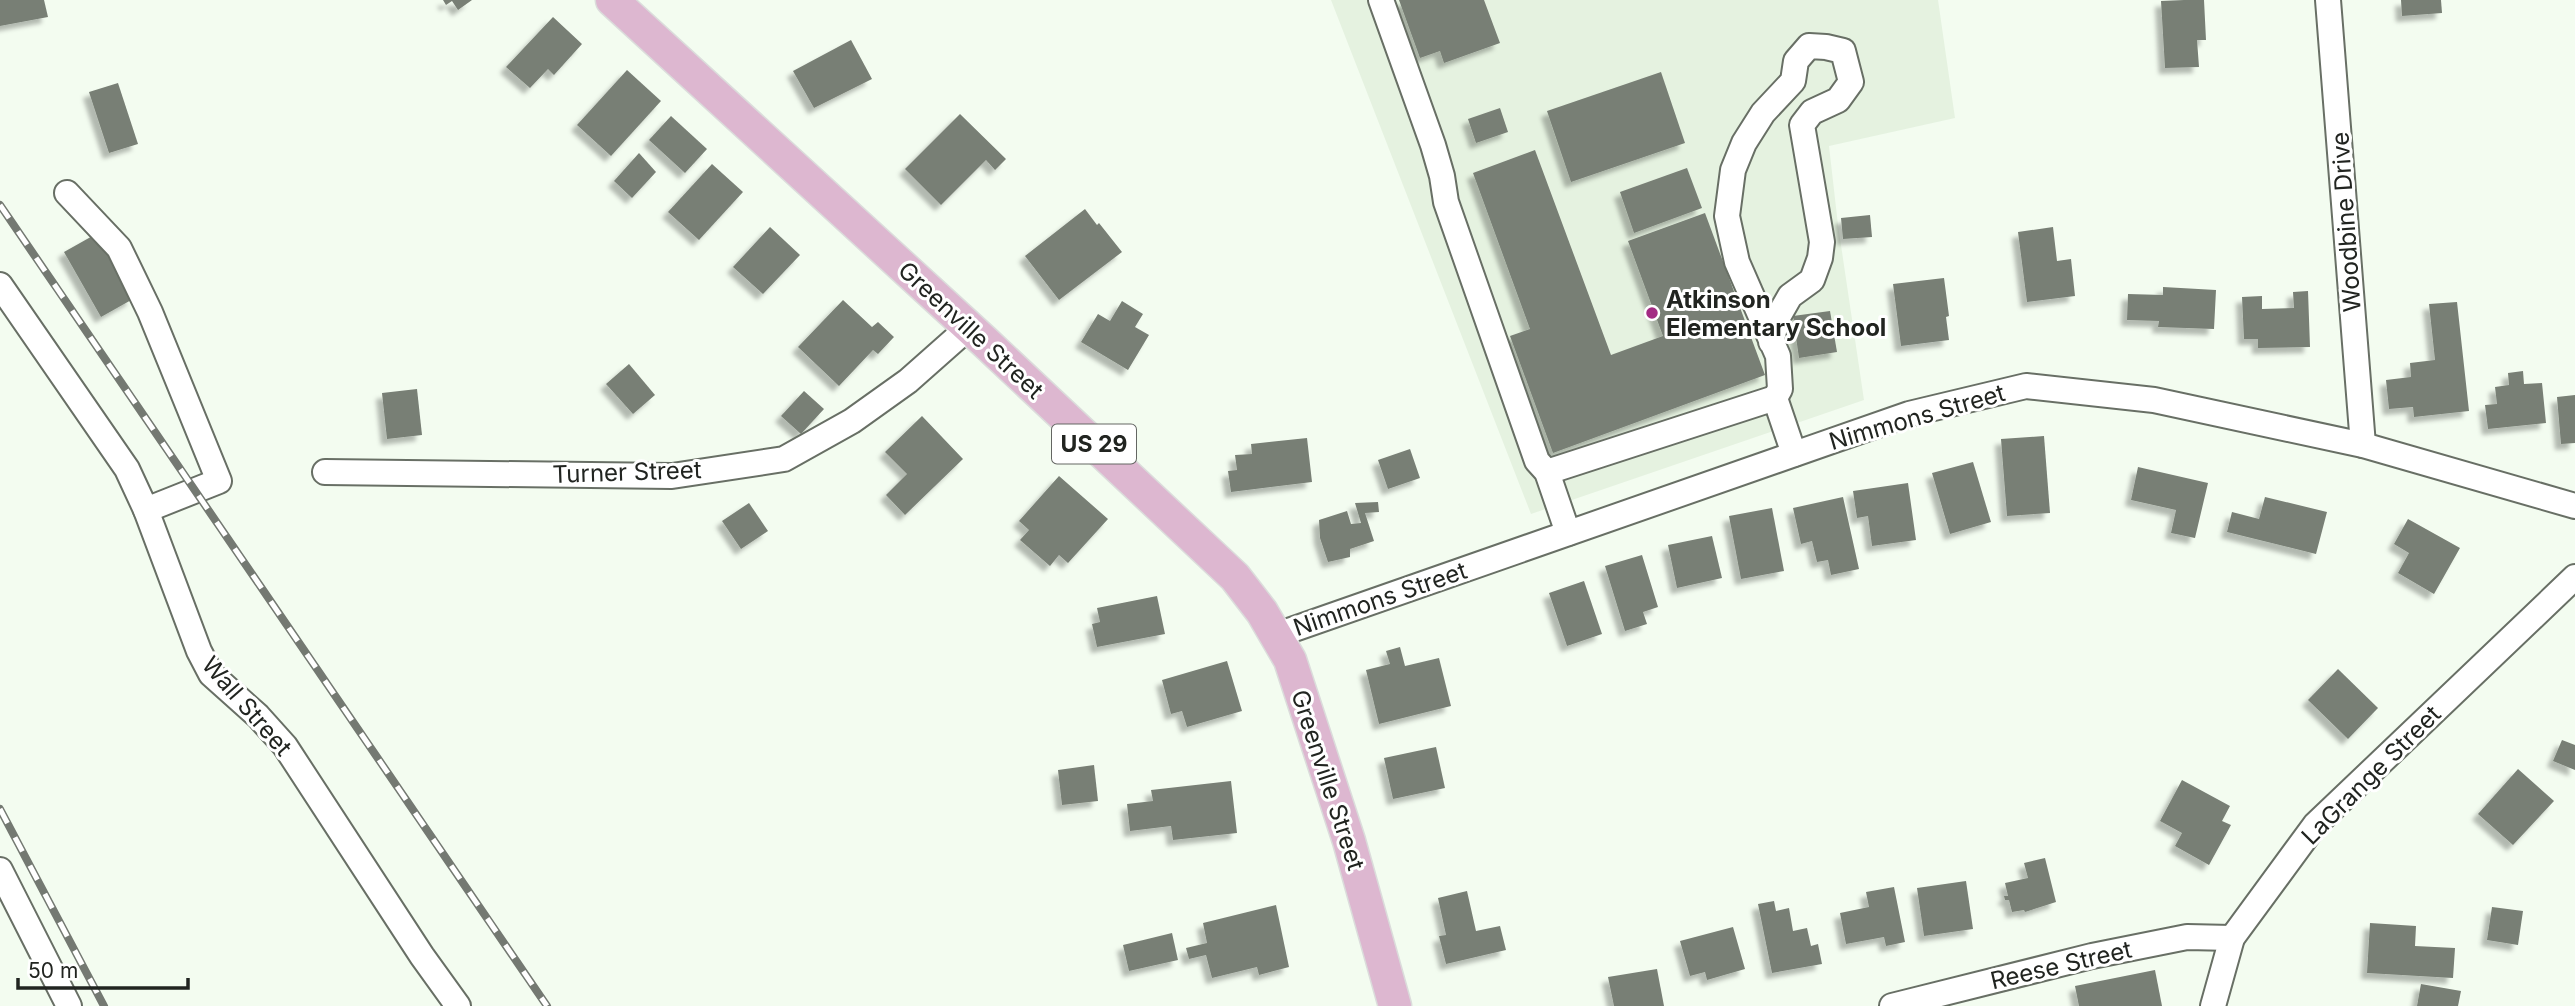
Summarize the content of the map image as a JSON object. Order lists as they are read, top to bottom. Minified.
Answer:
{"streets":{"main road":["Greenville Street","US 29"],"street":["Woodbine Drive","Nimmons Street","Turner Street","Wall Street","LaGrange Street","Reese Street"]},"crossings":[["Woodbine Drive","Nimmons Street"],["Greenville Street","Nimmons Street"],["Greenville Street","Turner Street"],["LaGrange Street","Reese Street"]],"places":["Atkinson Elementary School"],"scale_bar":"50 m"}
